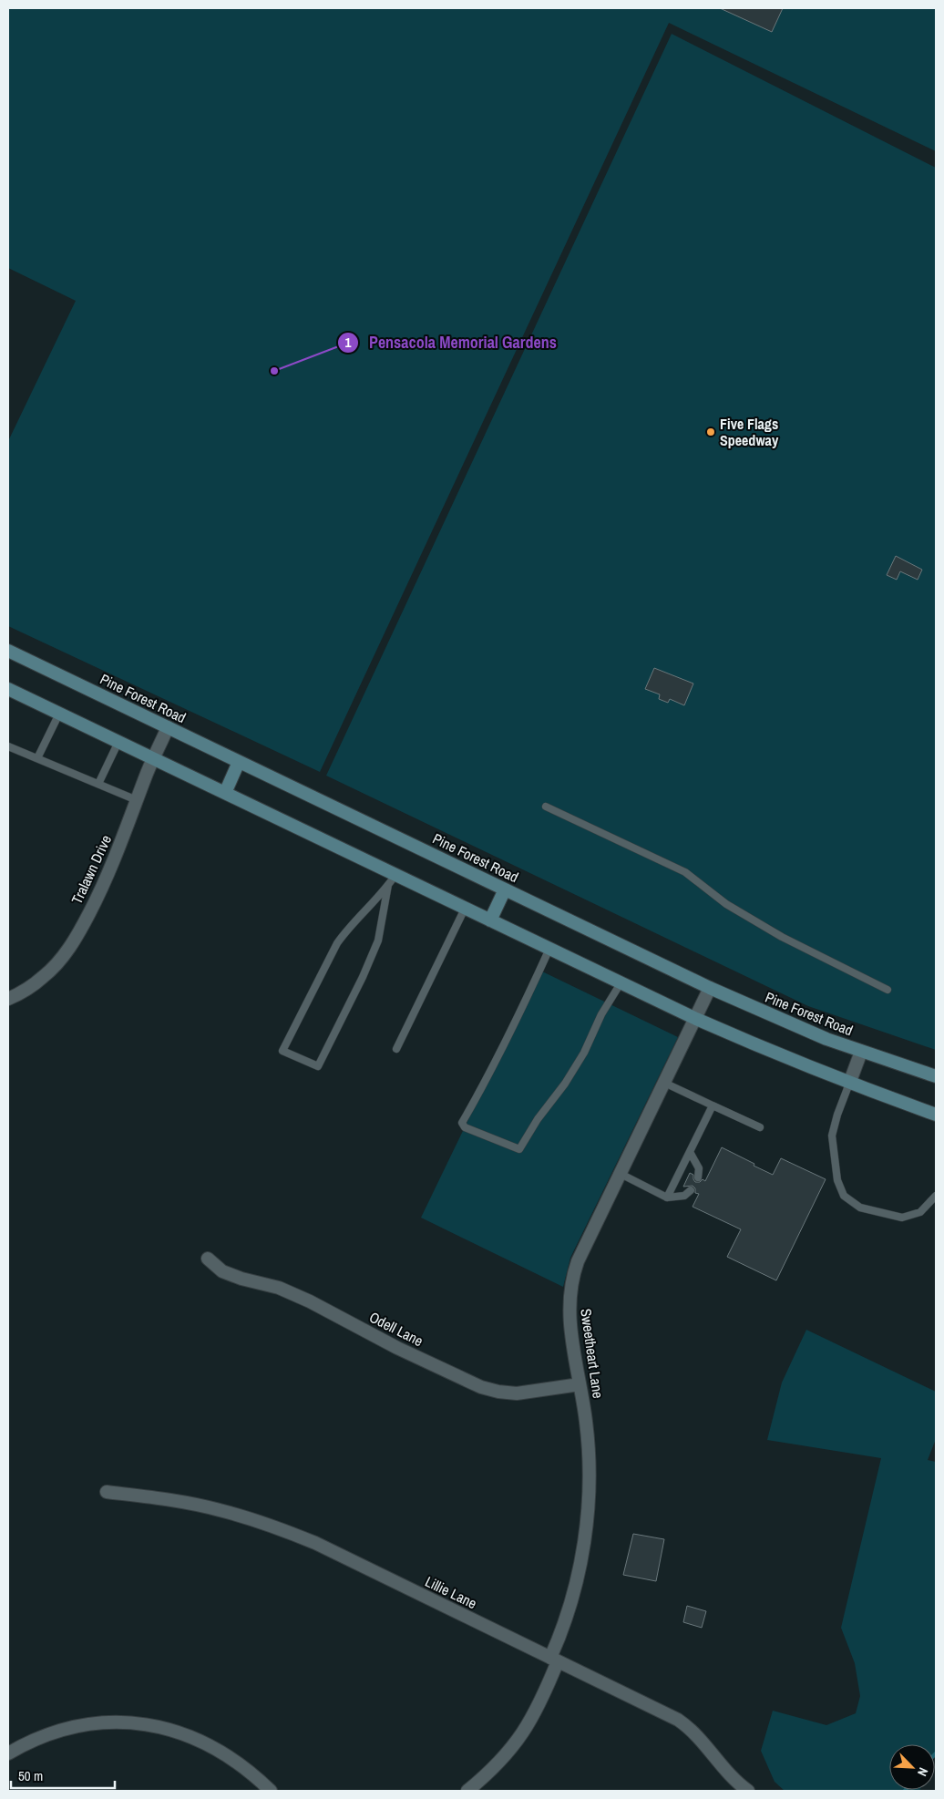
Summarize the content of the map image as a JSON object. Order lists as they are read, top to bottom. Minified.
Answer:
{"streets":{"main road":["Pine Forest Road"],"street":["Tralawn Drive","Odell Lane","Sweetheart Lane","Lillie Lane"]},"crossings":[["Pine Forest Road","Tralawn Drive"],["Pine Forest Road","Sweetheart Lane"],["Odell Lane","Sweetheart Lane"],["Sweetheart Lane","Lillie Lane"]],"places":["Pensacola Memorial Gardens","Five Flags Speedway"],"scale_bar":"50 m","north":"bottom right"}
